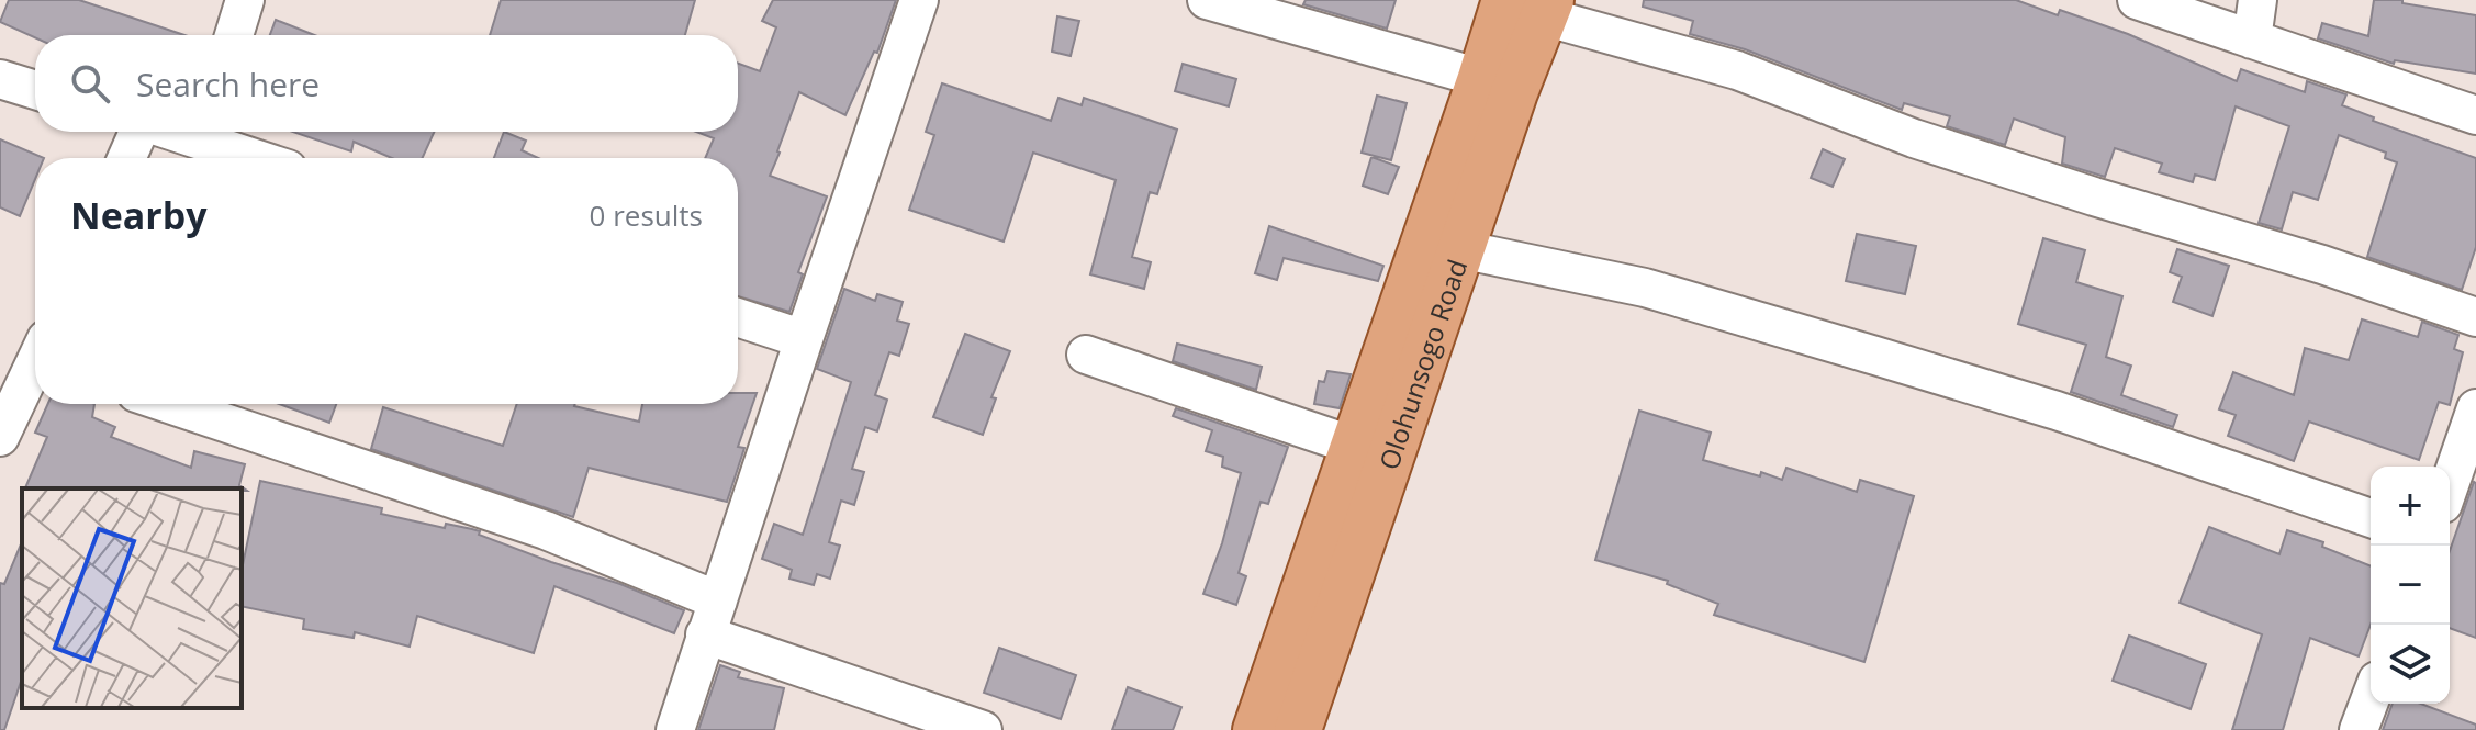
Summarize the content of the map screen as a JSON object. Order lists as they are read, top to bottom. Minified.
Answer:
{"streets":{"main road":["Olohunsogo Road"]},"page":{"search":"Search here","heading":["Nearby","0 results"],"map_buttons":["+","−"]}}
